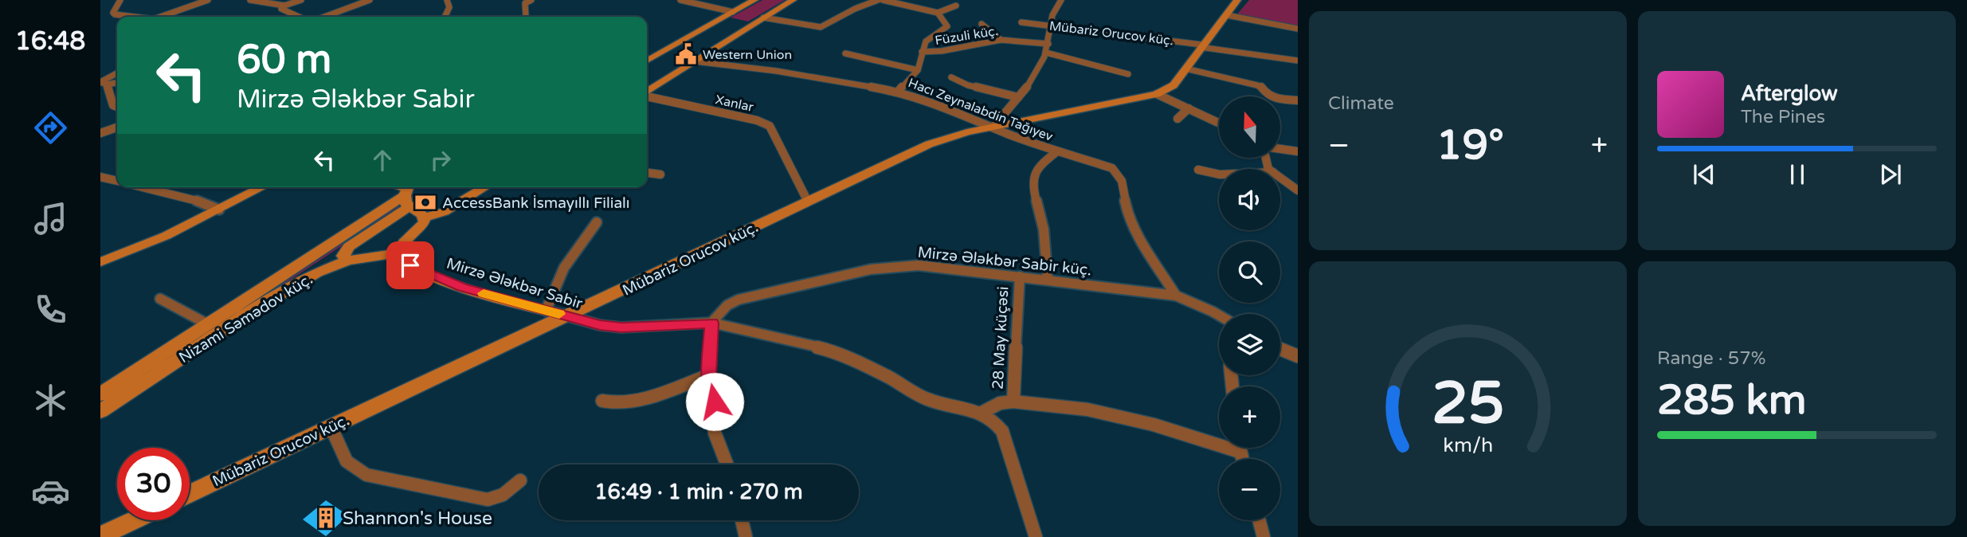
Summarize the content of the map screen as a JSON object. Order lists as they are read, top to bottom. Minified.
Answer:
{"streets":{"street":["Mübariz Orucov küç.","Füzuli küç.","Xanlar","Hacı Zeynalabdin Tağıyev","Mirzə Ələkbər Sabir küç.","Mirzə Ələkbər Sabir","Nizami Səmədov küç.","28 May küçəsi"]},"crossings":[["Mübariz Orucov küç.","Xanlar"],["Mübariz Orucov küç.","Hacı Zeynalabdin Tağıyev"],["Mübariz Orucov küç.","Mirzə Ələkbər Sabir"],["Hacı Zeynalabdin Tağıyev","Mirzə Ələkbər Sabir küç."],["Mirzə Ələkbər Sabir küç.","Mirzə Ələkbər Sabir"],["Mirzə Ələkbər Sabir küç.","28 May küçəsi"],["Mirzə Ələkbər Sabir","Nizami Səmədov küç."]],"places":{"public building":["Western Union"],"bank":["AccessBank İsmayıllı Filialı"],"building":["Shannon's House"]},"north":"top","page":{"tabs":"16:48","tile":["Climate",["Range · 57%","285 km"]],"turn":["60 m","Mirzə Ələkbər Sabir"],"song":["Afterglow","The Pines"],"map_buttons":["+","−"],"heat":["−","19°","+"],"limit":"30","trip":"16:49 · 1 min · 270 m","gauge":["25","km/h"]}}
